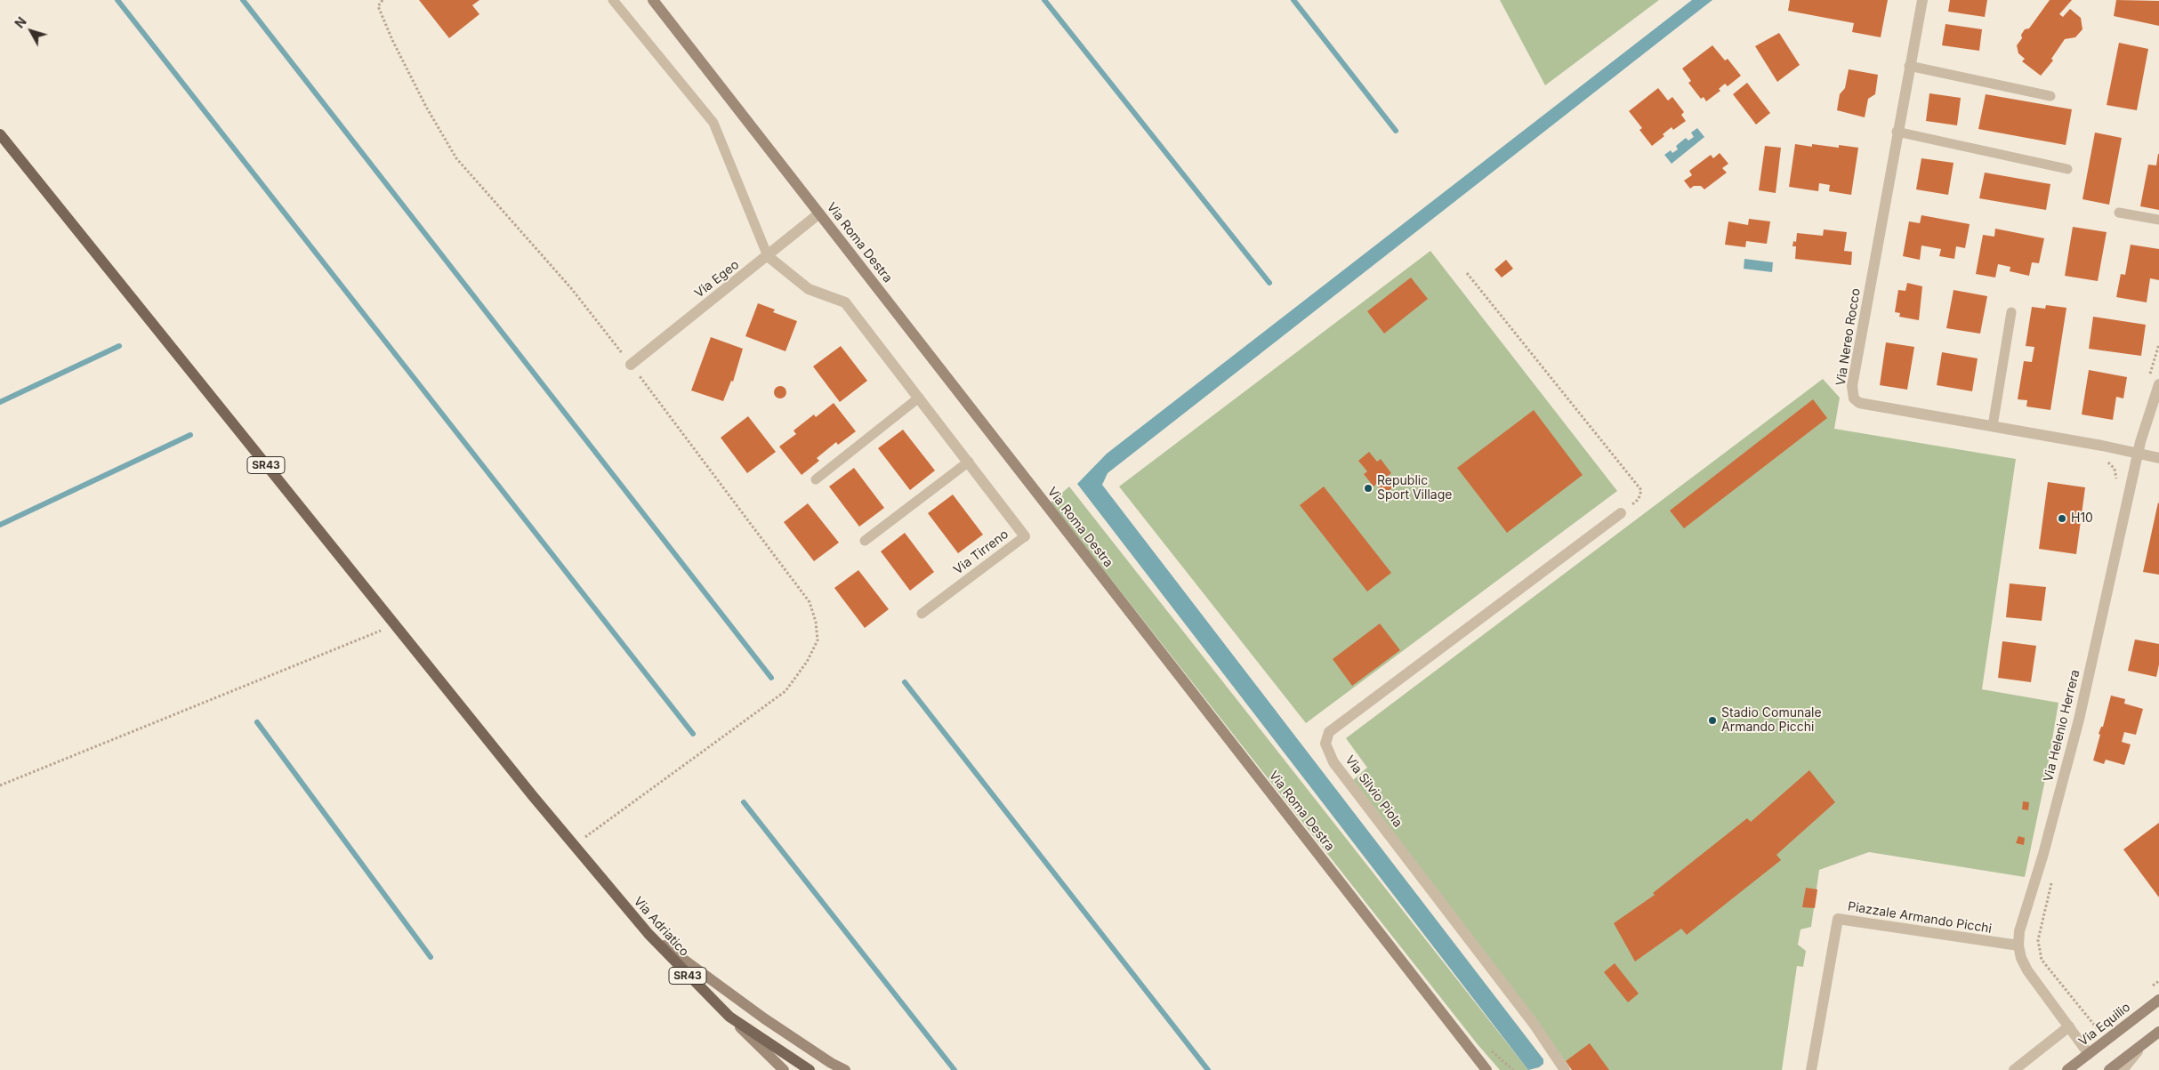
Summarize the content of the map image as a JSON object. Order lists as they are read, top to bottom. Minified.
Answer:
{"streets":{"main road":["SR43","Via Adriatico"],"street":["Via Roma Destra","Via Egeo","Via Nereo Rocco","Via Tirreno","Via Helenio Herrera","Via Silvio Piola","Piazzale Armando Picchi","Via Equilio"]},"crossings":[["Via Roma Destra","Via Egeo"],["Via Egeo","Via Tirreno"],["Via Nereo Rocco","Via Helenio Herrera"],["SR43","Via Adriatico"],["Via Helenio Herrera","Piazzale Armando Picchi"],["Via Helenio Herrera","Via Equilio"]],"places":["Republic Sport Village","H10","Stadio Comunale Armando Picchi"],"north":"top left"}
